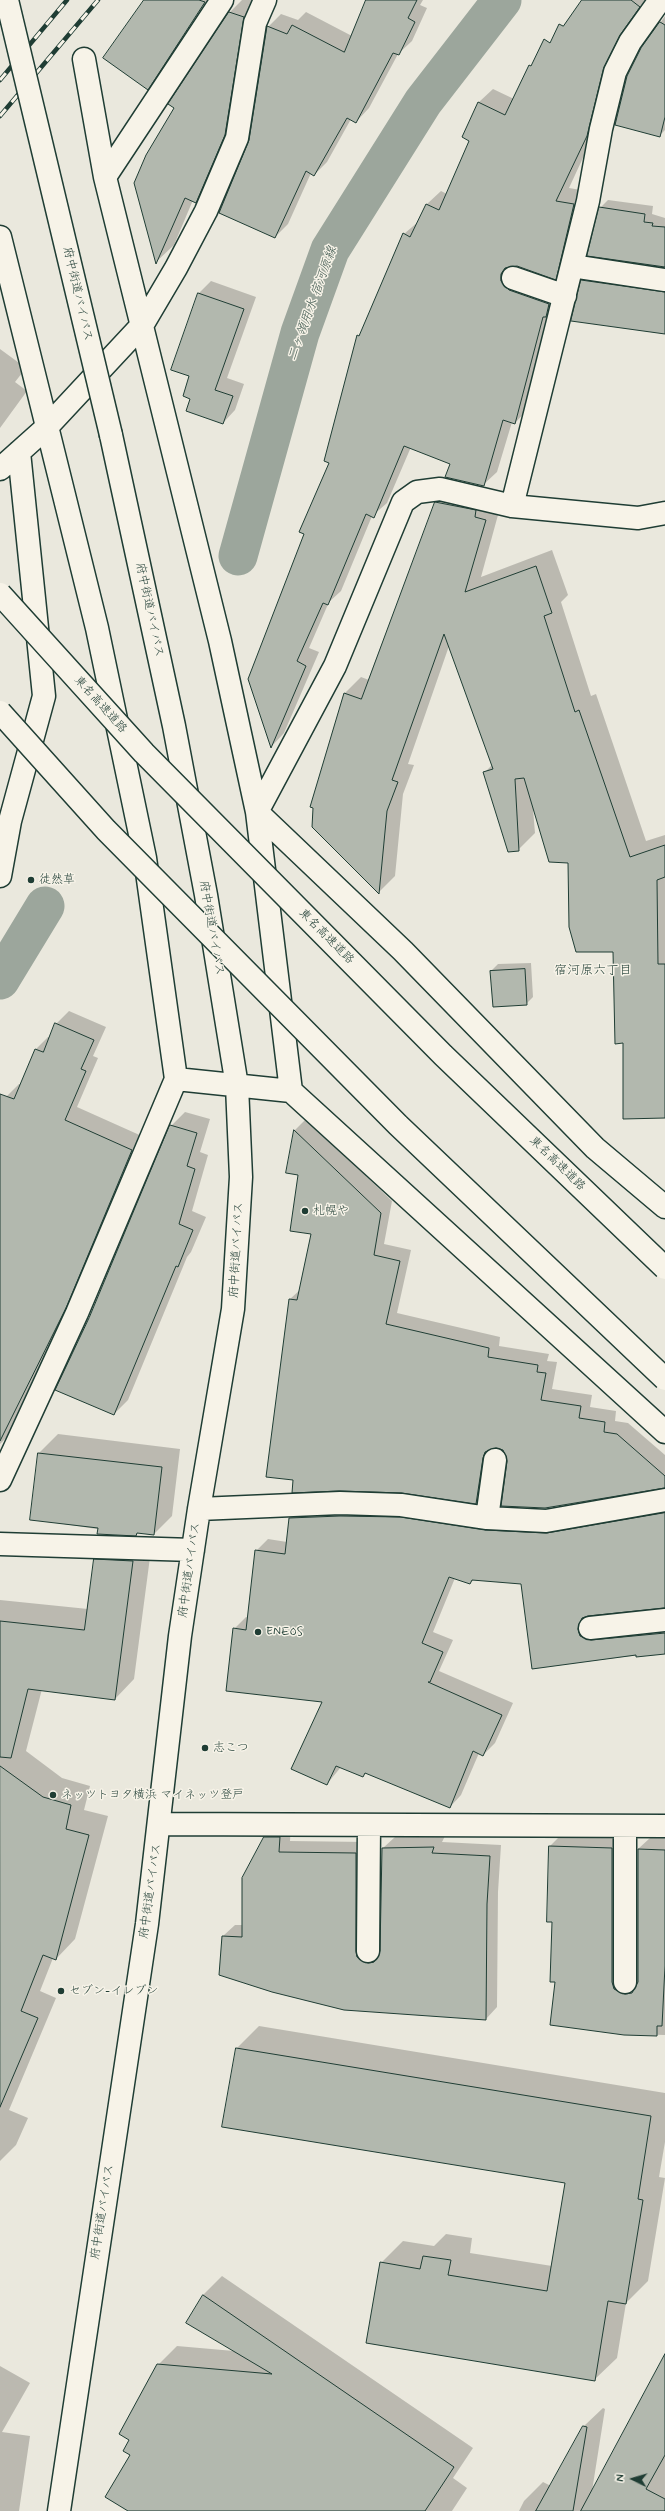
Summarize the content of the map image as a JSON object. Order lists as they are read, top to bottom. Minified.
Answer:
{"streets":{"main road":["府中街道バイパス","東名高速道路"]},"districts":["宿河原六丁目"],"water":["二ヶ領用水 宿河原線"],"places":["徒然草","札幌や","ENEOS","志こつ","ネッツトヨタ横浜 マイネッツ登戸","セブン-イレブン"],"north":"left"}
